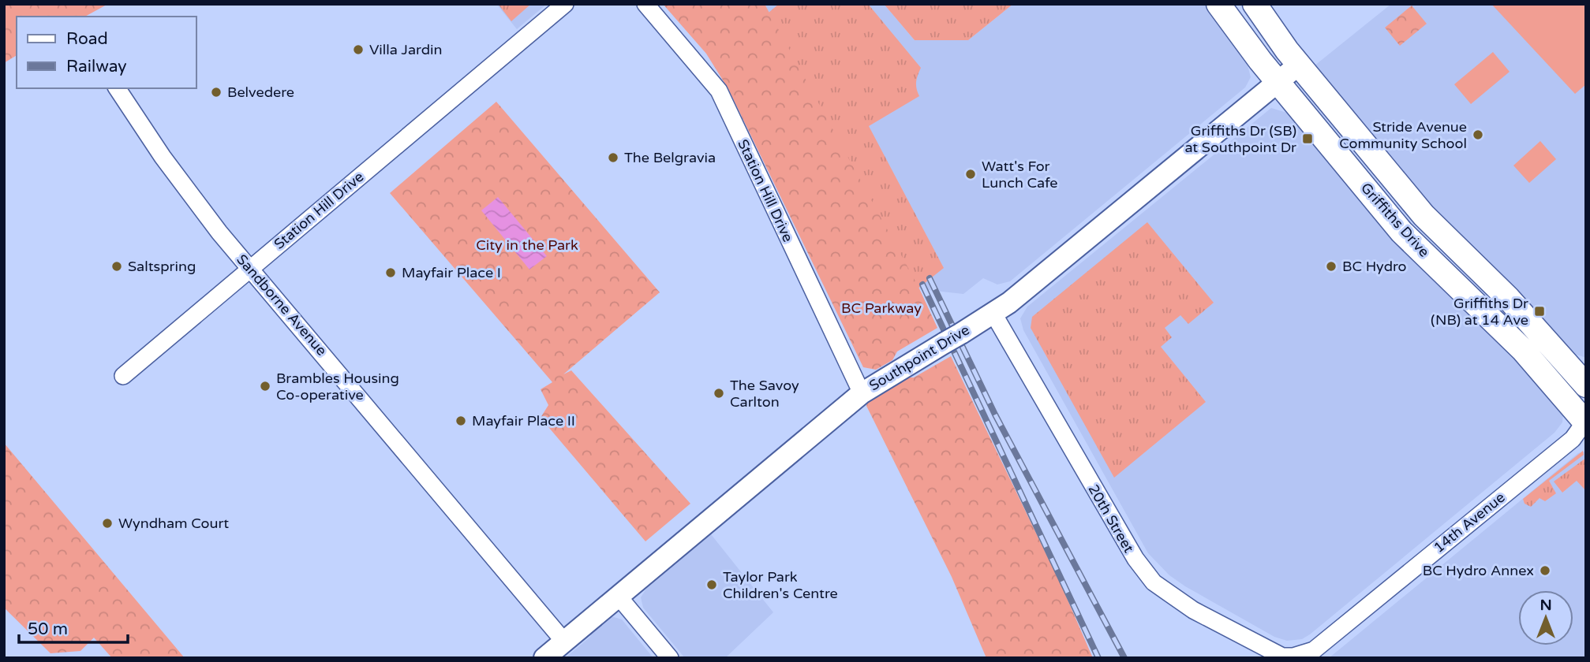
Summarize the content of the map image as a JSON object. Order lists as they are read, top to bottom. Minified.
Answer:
{"streets":{"main road":["Griffiths Drive"],"street":["Station Hill Drive","Sandborne Avenue","Southpoint Drive","20th Street","14th Avenue"]},"crossings":[["Station Hill Drive","Sandborne Avenue"],["Station Hill Drive","Southpoint Drive"],["Griffiths Drive","Southpoint Drive"],["Griffiths Drive","14th Avenue"],["Sandborne Avenue","Southpoint Drive"],["Southpoint Drive","20th Street"],["20th Street","14th Avenue"]],"parks":["City in the Park","BC Parkway"],"places":{"other":["Villa Jardin","Belvedere","Stride Avenue Community School","The Belgravia","Watt's For Lunch Cafe","Saltspring","BC Hydro","Mayfair Place I","Brambles Housing Co-operative","The Savoy Carlton","Mayfair Place II","Wyndham Court","BC Hydro Annex","Taylor Park Children's Centre"],"transit":["Griffiths Dr (SB) at Southpoint Dr","Griffiths Dr (NB) at 14 Ave"]},"legend":["Road","Railway"],"scale_bar":"50 m","north":"top"}
